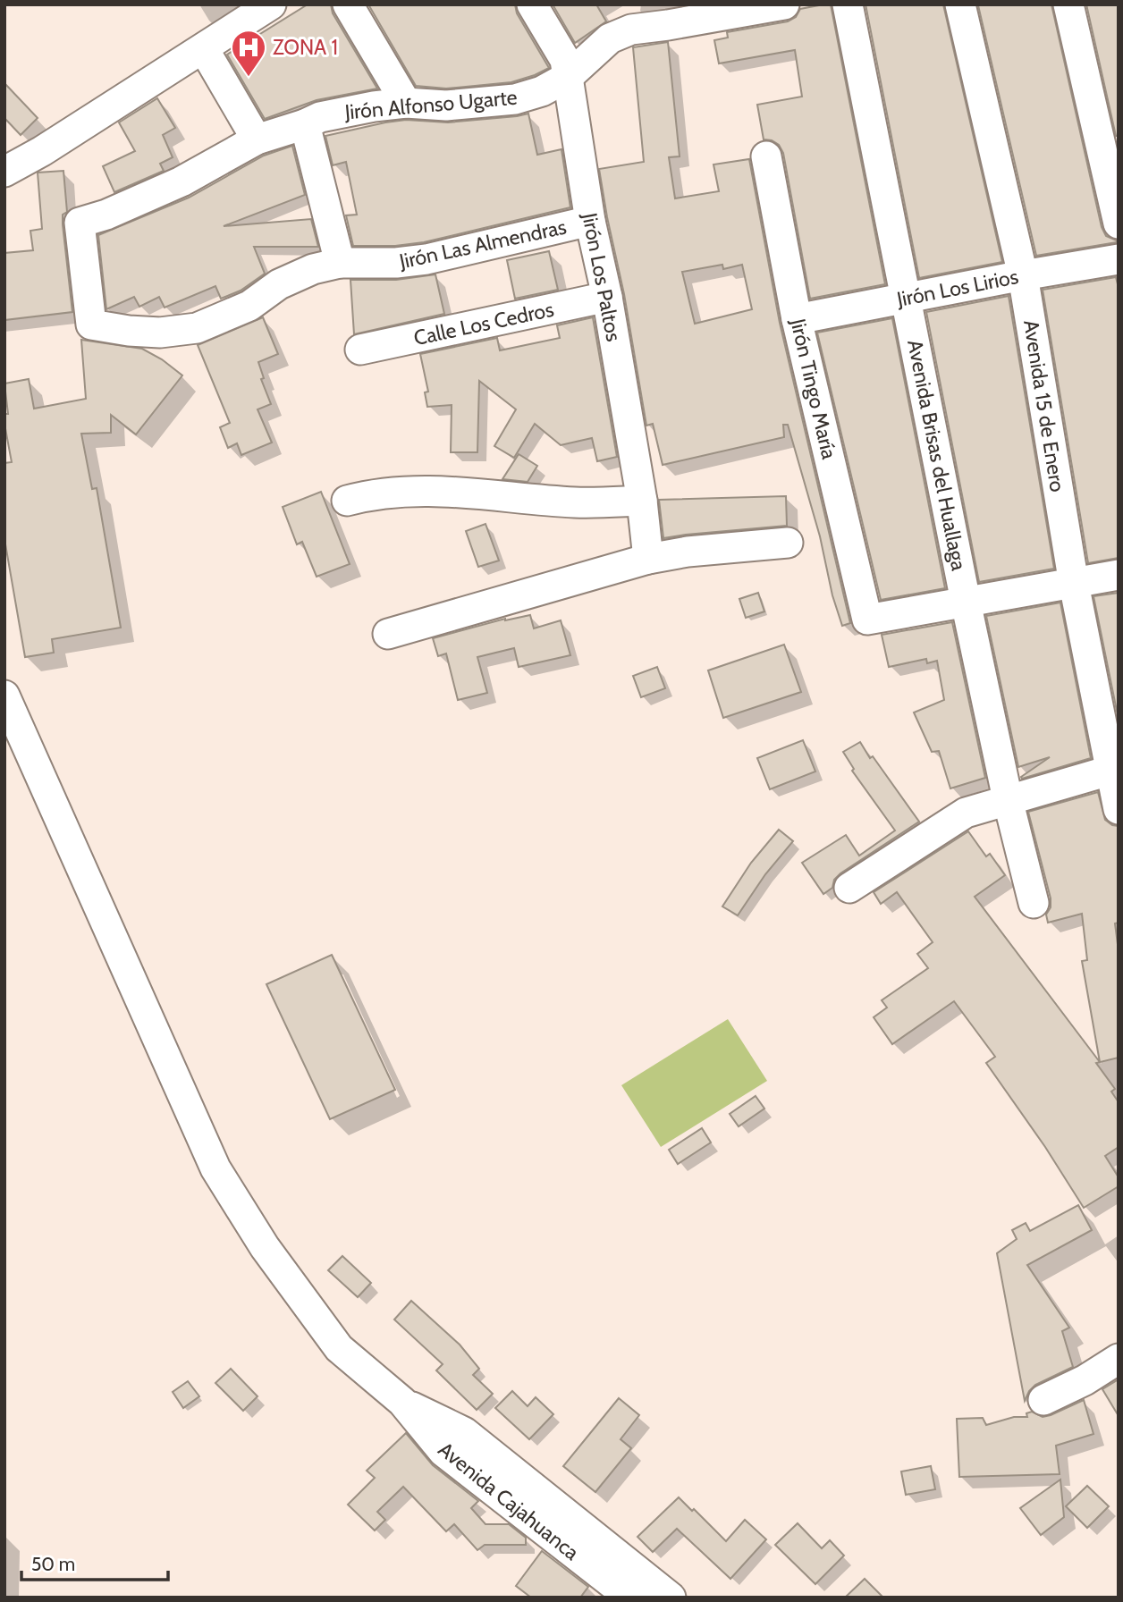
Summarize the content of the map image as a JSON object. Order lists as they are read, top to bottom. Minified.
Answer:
{"streets":{"street":["Jirón Alfonso Ugarte","Jirón Las Almendras","Jirón Los Paltos","Jirón Los Lirios","Calle Los Cedros","Jirón Tingo María","Avenida 15 de Enero","Avenida Brisas del Huallaga","Avenida Cajahuanca"]},"crossings":[["Jirón Alfonso Ugarte","Jirón Las Almendras"],["Jirón Alfonso Ugarte","Jirón Los Paltos"],["Jirón Las Almendras","Jirón Los Paltos"],["Jirón Los Paltos","Calle Los Cedros"],["Jirón Los Lirios","Jirón Tingo María"],["Jirón Los Lirios","Avenida 15 de Enero"],["Jirón Los Lirios","Avenida Brisas del Huallaga"],["Jirón Tingo María","Avenida Brisas del Huallaga"]],"places":{"hospital":["ZONA 1"]},"scale_bar":"50 m"}
